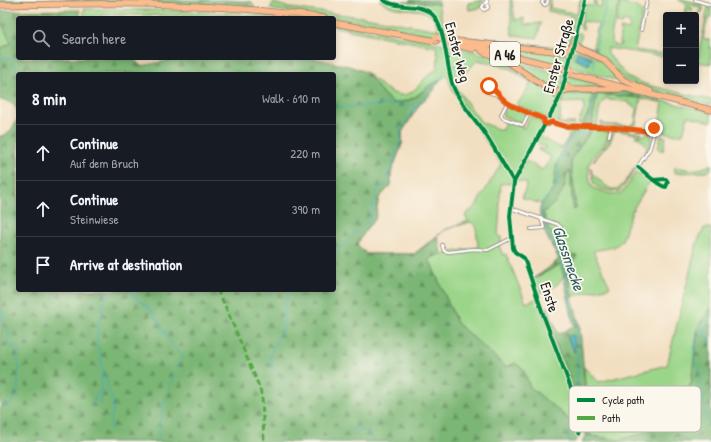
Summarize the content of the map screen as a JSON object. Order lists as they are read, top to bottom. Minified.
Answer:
{"streets":{"highway":["A 46"],"street":["Enster Weg","Enster Straße","Enste"]},"crossings":[["Enster Weg","Enste"],["Enster Straße","Enste"]],"water":["Glassmecke"],"legend":["Cycle path","Path"],"page":{"map_buttons":["+","−"],"search":"Search here","heading":["8 min","Walk · 610 m"],"list":[["Continue","Auf dem Bruch","220 m"],["Continue","Steinwiese","390 m"],"Arrive at destination"]}}
